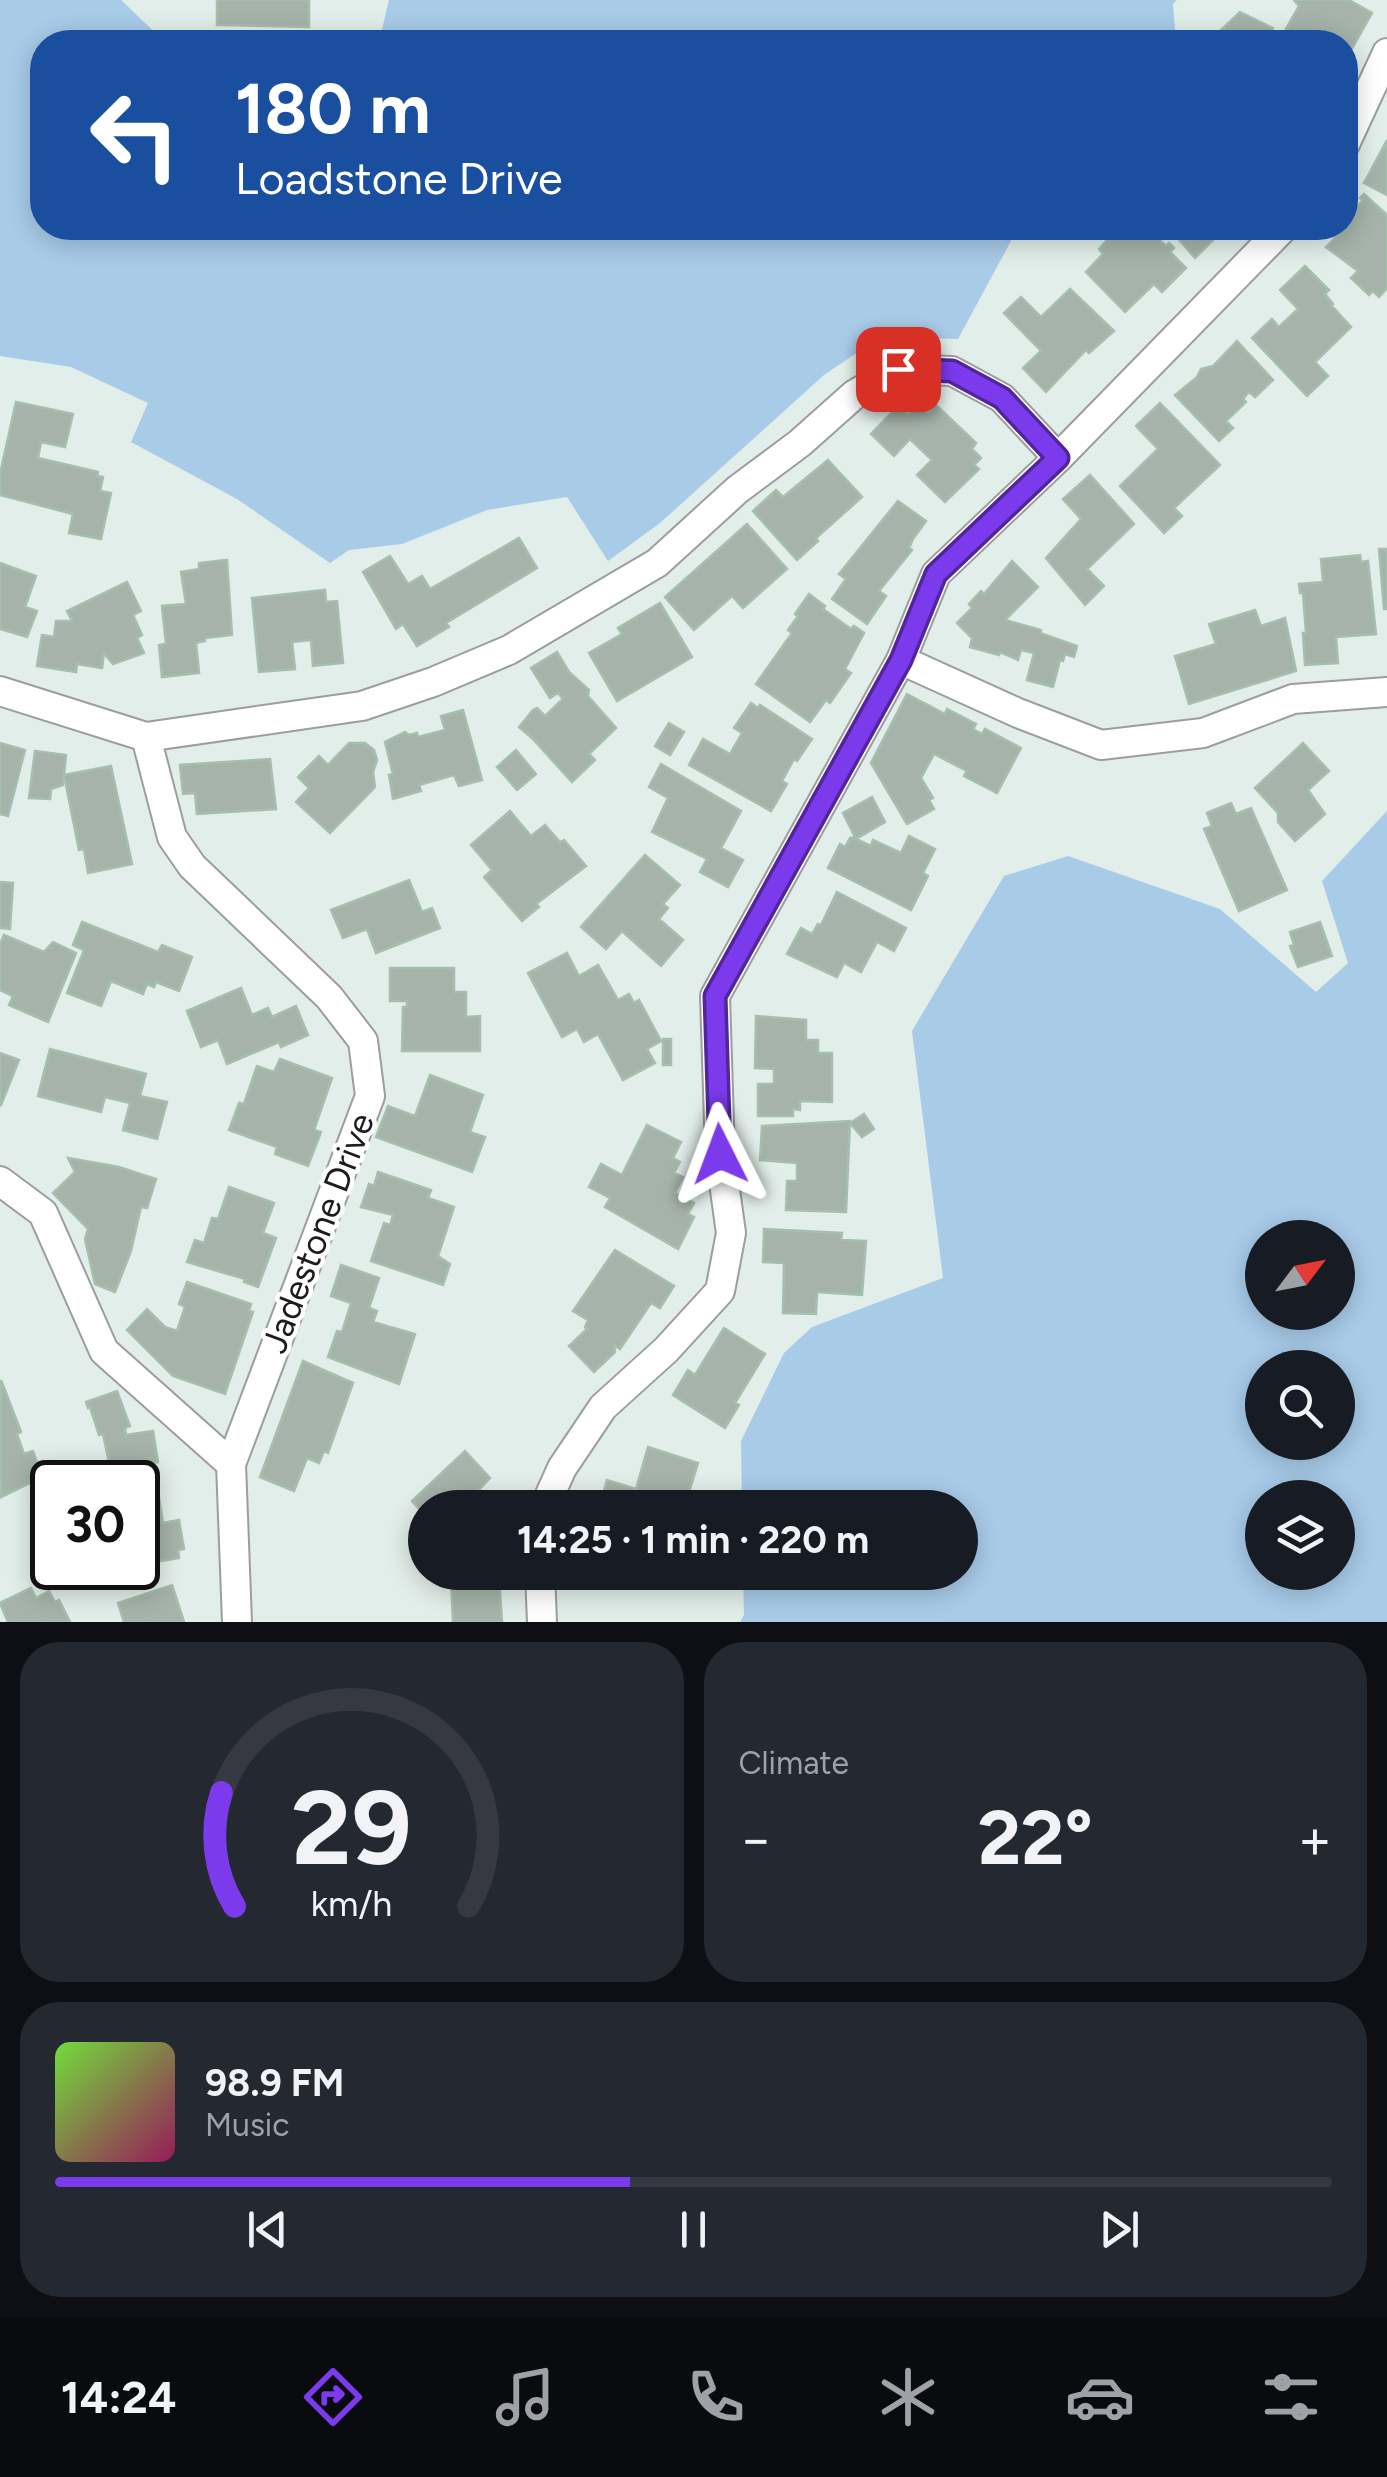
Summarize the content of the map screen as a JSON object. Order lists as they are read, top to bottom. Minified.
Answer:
{"streets":{"street":["Jadestone Drive"]},"north":"top right","page":{"turn":["180 m","Loadstone Drive"],"limit":"30","trip":"14:25 · 1 min · 220 m","tile":"Climate","heat":["−","22°","+"],"song":["98.9 FM","Music"],"tabs":"14:24","gauge":["29","km/h"]}}
